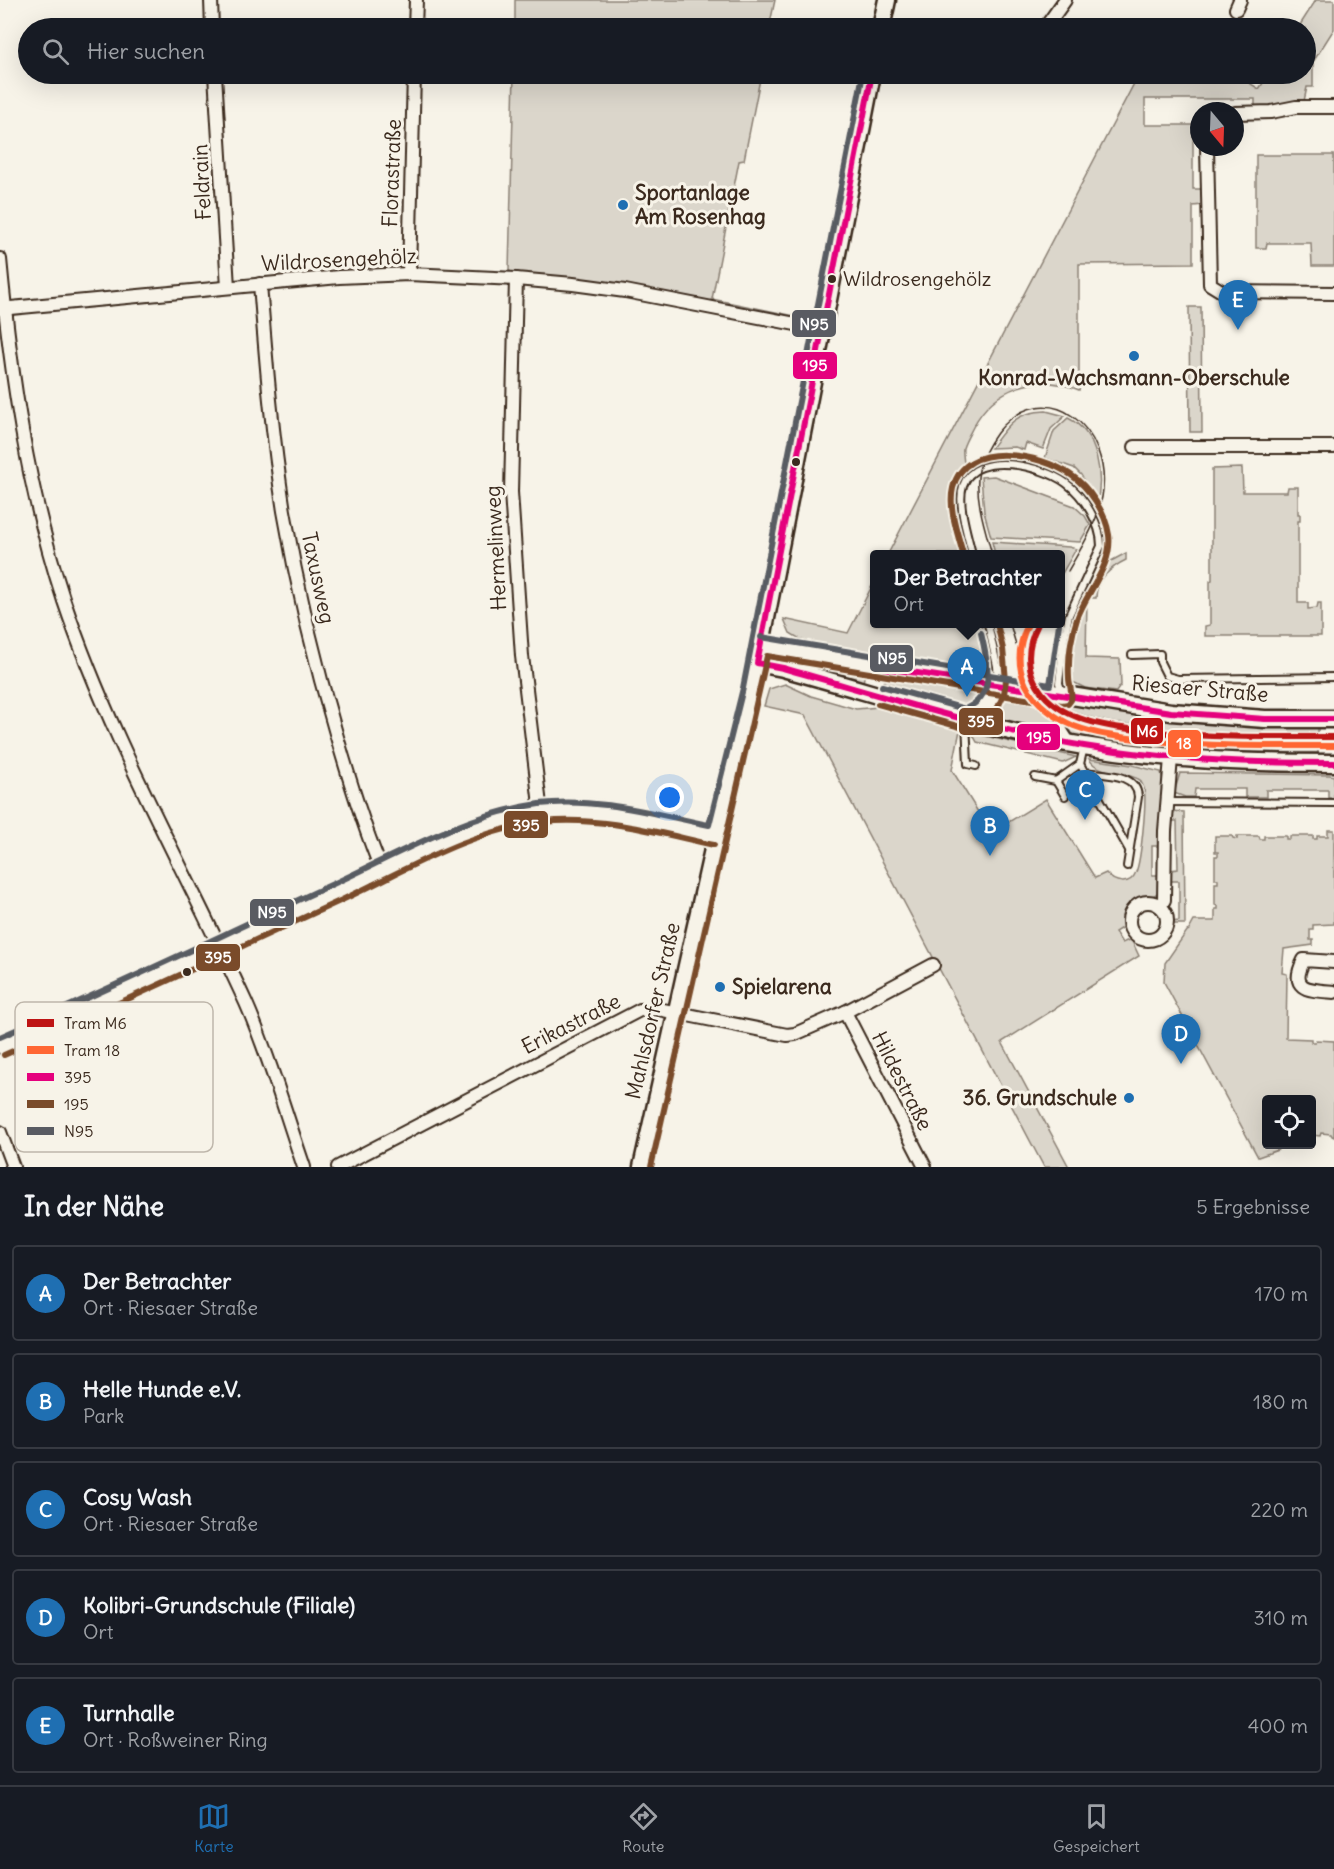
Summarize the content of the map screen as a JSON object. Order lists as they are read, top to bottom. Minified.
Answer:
{"streets":{"main road":["Riesaer Straße","Mahlsdorfer Straße"],"street":["Florastraße","Feldrain","Wildrosengehölz","Hermelinweg","Taxusweg","Erikastraße","Hildestraße"]},"crossings":[["Florastraße","Wildrosengehölz"],["Feldrain","Wildrosengehölz"],["Wildrosengehölz","Hermelinweg"],["Wildrosengehölz","Taxusweg"],["Wildrosengehölz","Mahlsdorfer Straße"],["Riesaer Straße","Mahlsdorfer Straße"],["Mahlsdorfer Straße","Erikastraße"],["Erikastraße","Hildestraße"]],"places":["Sportanlage Am Rosenhag","Wildrosengehölz","Konrad-Wachsmann-Oberschule","Spielarena","36. Grundschule"],"lines":["transit line 195","transit line N95","transit line 395","tram line M6","tram line 18"],"legend":["Tram M6","Tram 18","395","195","N95"],"north":"bottom","page":{"search":"Hier suchen","pins":["E","A","C","B","D"],"popup":["Der Betrachter","Ort"],"heading":["In der Nähe","5 Ergebnisse"],"list":[{"mark":"A","name":"Der Betrachter","note":"Ort · Riesaer Straße","value":"170 m"},{"mark":"B","name":"Helle Hunde e.V.","note":"Park","value":"180 m"},{"mark":"C","name":"Cosy Wash","note":"Ort · Riesaer Straße","value":"220 m"},{"mark":"D","name":"Kolibri-Grundschule (Filiale)","note":"Ort","value":"310 m"},{"mark":"E","name":"Turnhalle","note":"Ort · Roßweiner Ring","value":"400 m"}],"nav":["Karte","Route","Gespeichert"]}}
